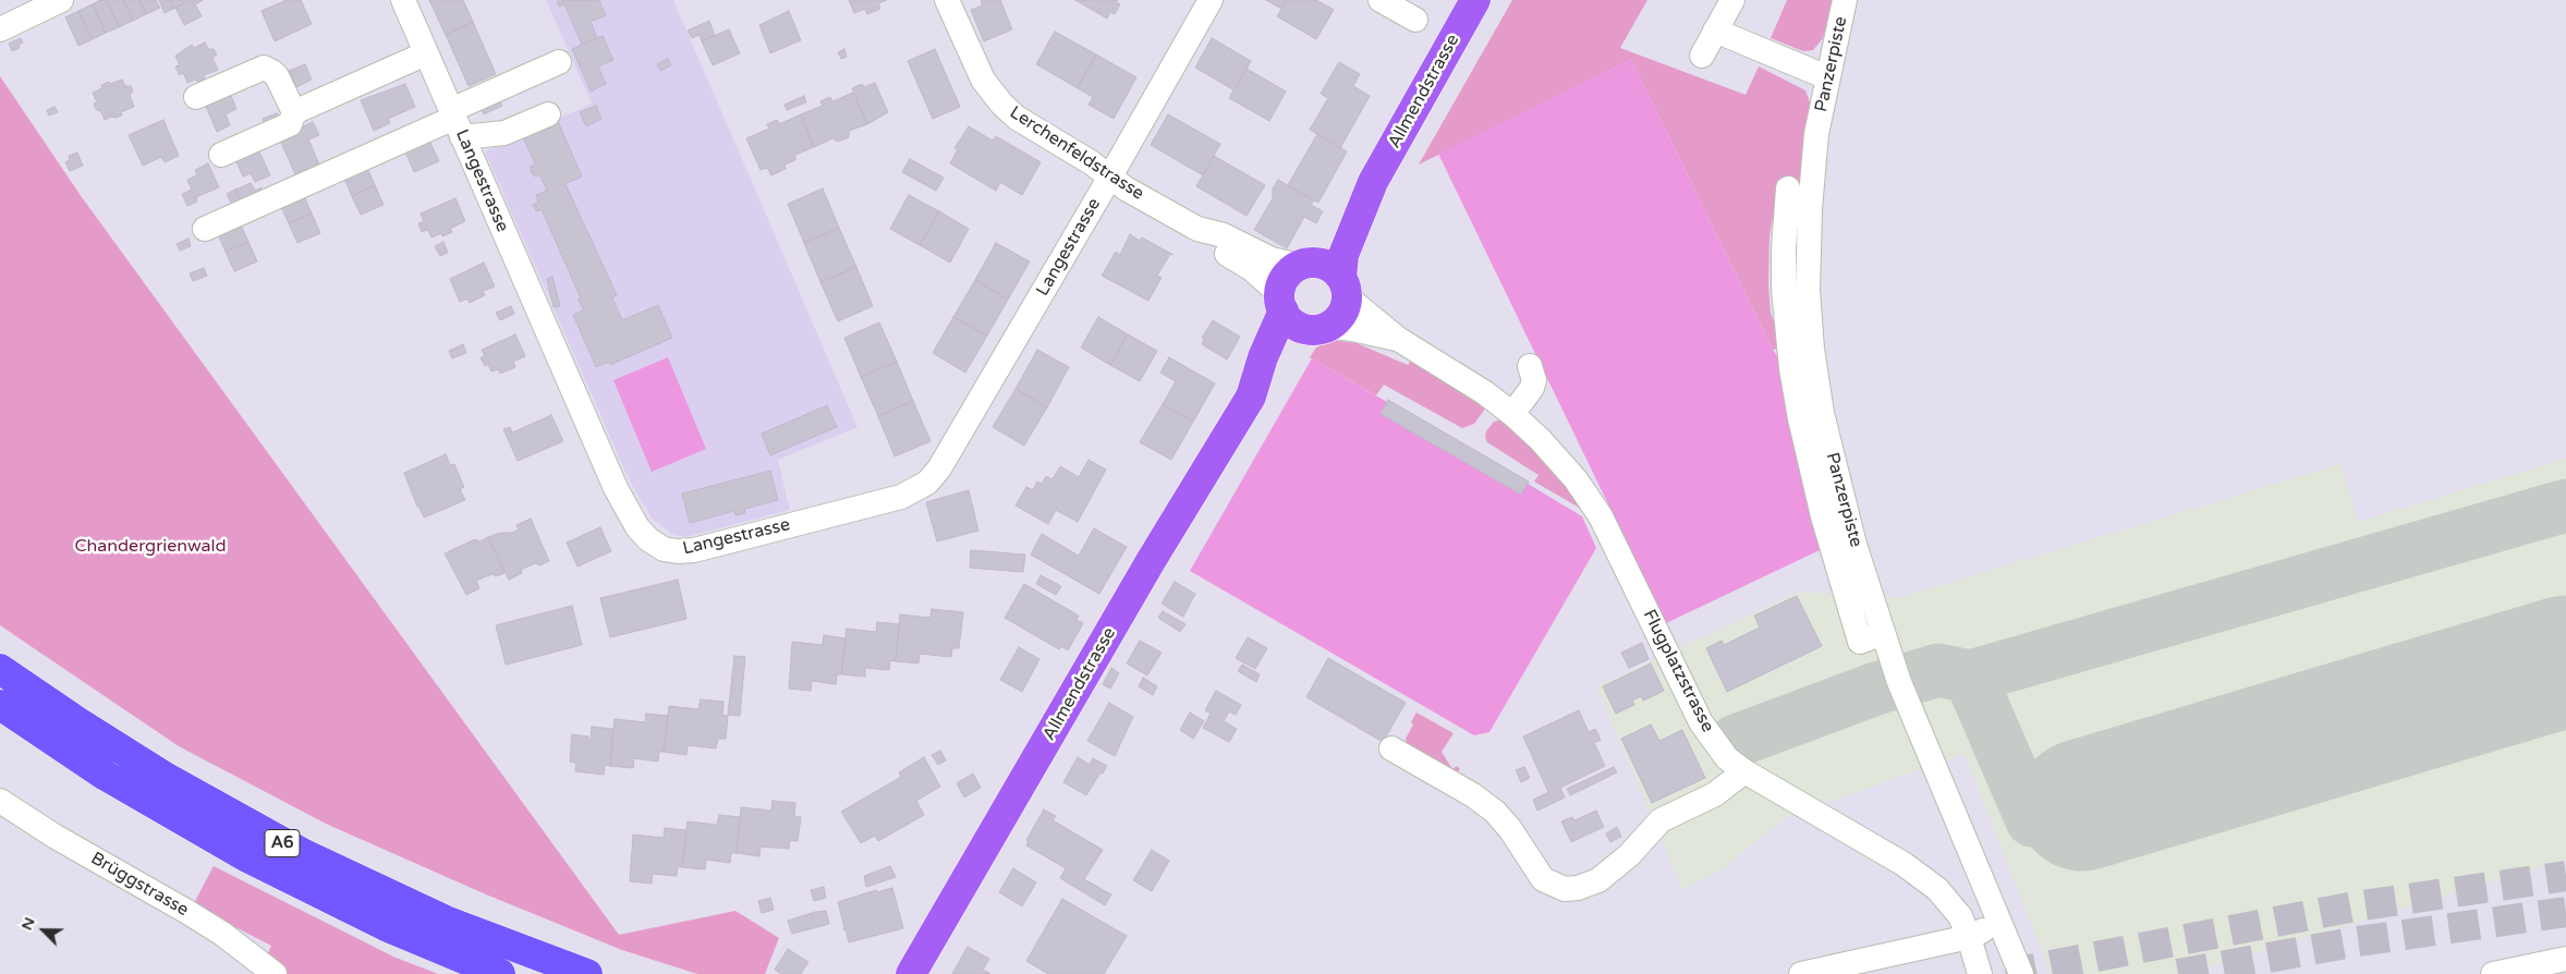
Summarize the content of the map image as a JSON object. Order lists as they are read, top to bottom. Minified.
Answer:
{"streets":{"highway":["A6"],"main road":["Allmendstrasse"],"street":["Panzerpiste","Lerchenfeldstrasse","Langestrasse","Flugplatzstrasse","Brüggstrasse"]},"crossings":[["Allmendstrasse","Lerchenfeldstrasse"],["Allmendstrasse","Flugplatzstrasse"],["Lerchenfeldstrasse","Langestrasse"],["Lerchenfeldstrasse","Flugplatzstrasse"]],"parks":["Chandergrienwald"],"north":"top left"}
